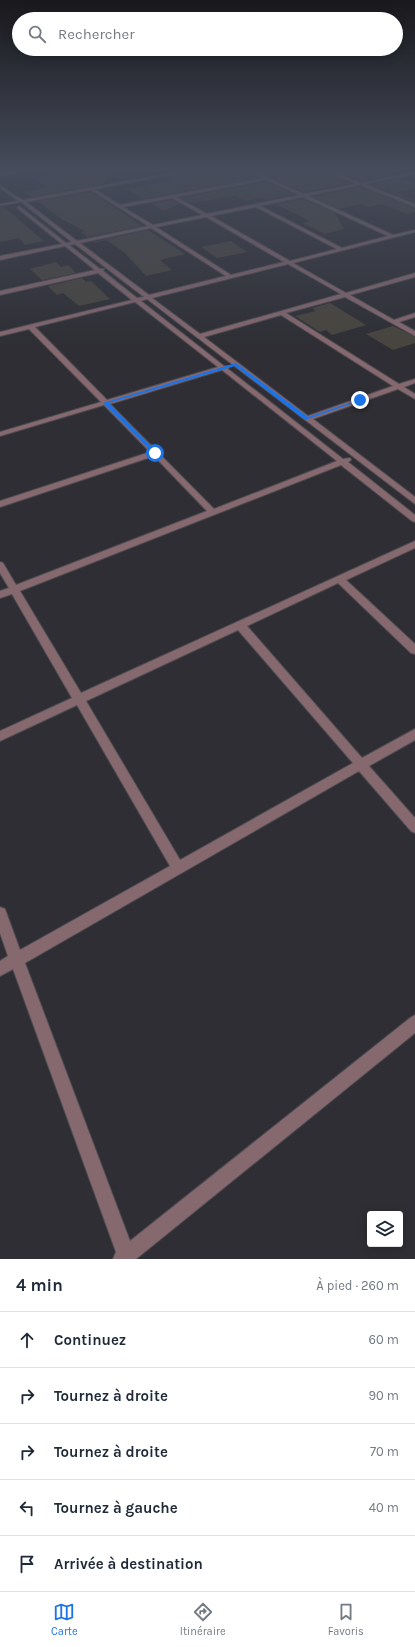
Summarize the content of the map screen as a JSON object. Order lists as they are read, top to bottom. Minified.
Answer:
{"page":{"search":"Rechercher","heading":["4 min","À pied · 260 m"],"list":[["Continuez","60 m"],["Tournez à droite","90 m"],["Tournez à droite","70 m"],["Tournez à gauche","40 m"],"Arrivée à destination"],"nav":["Carte","Itinéraire","Favoris"]}}
